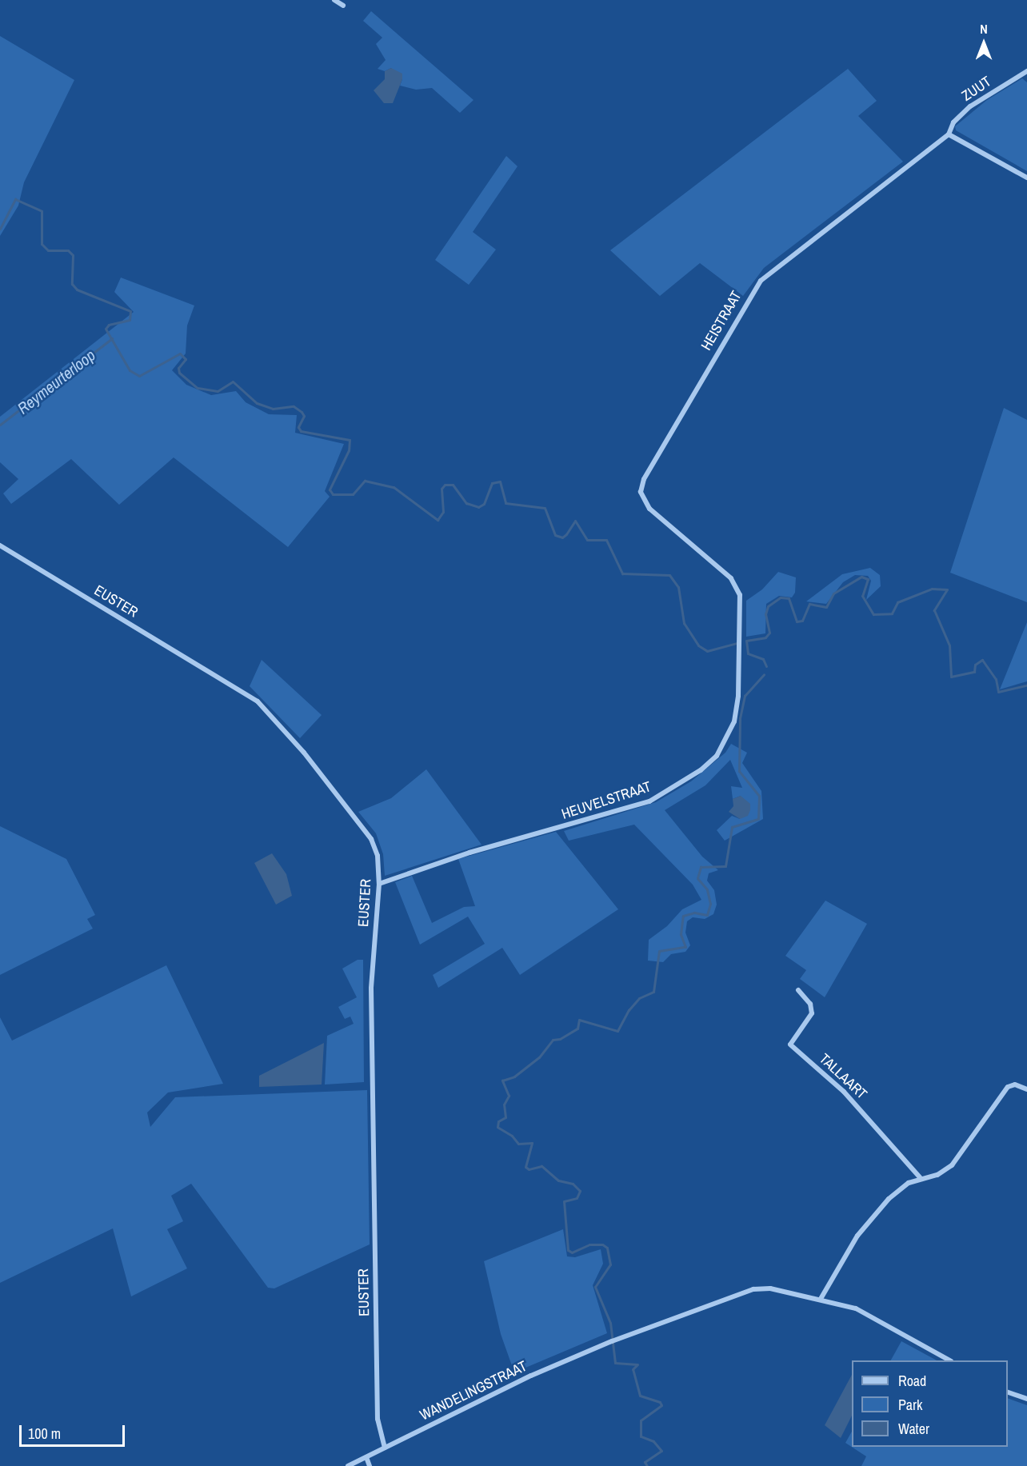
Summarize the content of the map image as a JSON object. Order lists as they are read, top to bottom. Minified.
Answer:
{"streets":{"street":["ZUUT","HEISTRAAT","EUSTER","HEUVELSTRAAT","TALLAART","WANDELINGSTRAAT"]},"crossings":[["ZUUT","HEISTRAAT"],["HEISTRAAT","HEUVELSTRAAT"],["EUSTER","HEUVELSTRAAT"],["EUSTER","WANDELINGSTRAAT"]],"water":["Reymeurterloop"],"legend":["Road","Park","Water"],"scale_bar":"100 m","north":"top"}
